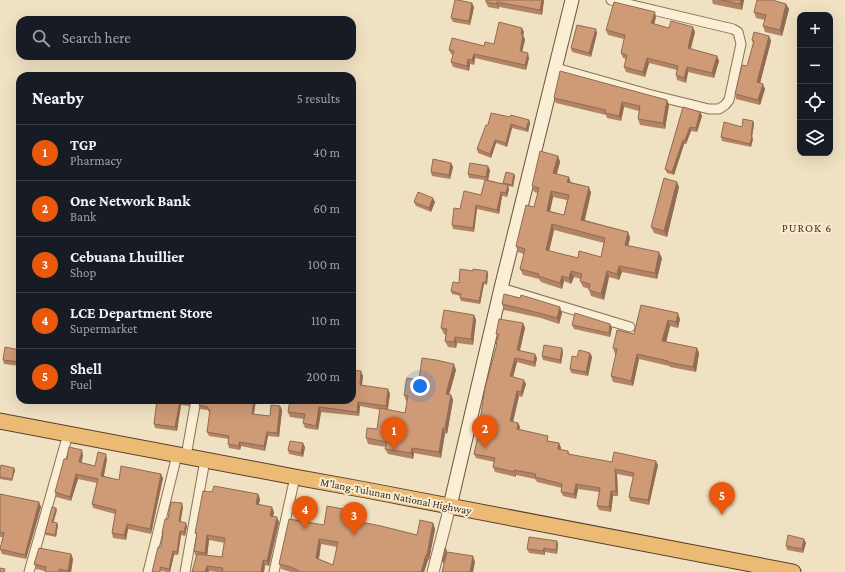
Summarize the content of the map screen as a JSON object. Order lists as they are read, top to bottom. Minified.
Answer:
{"streets":{"highway":["M'lang-Tulunan National Highway"]},"districts":["PUROK 6"],"page":{"map_buttons":["+","−"],"search":"Search here","heading":["Nearby","5 results"],"list":[{"mark":"1","name":"TGP","note":"Pharmacy","value":"40 m"},{"mark":"2","name":"One Network Bank","note":"Bank","value":"60 m"},{"mark":"3","name":"Cebuana Lhuillier","note":"Shop","value":"100 m"},{"mark":"4","name":"LCE Department Store","note":"Supermarket","value":"110 m"},{"mark":"5","name":"Shell","note":"Fuel","value":"200 m"}],"pins":["2","1","5","4","3"]}}
